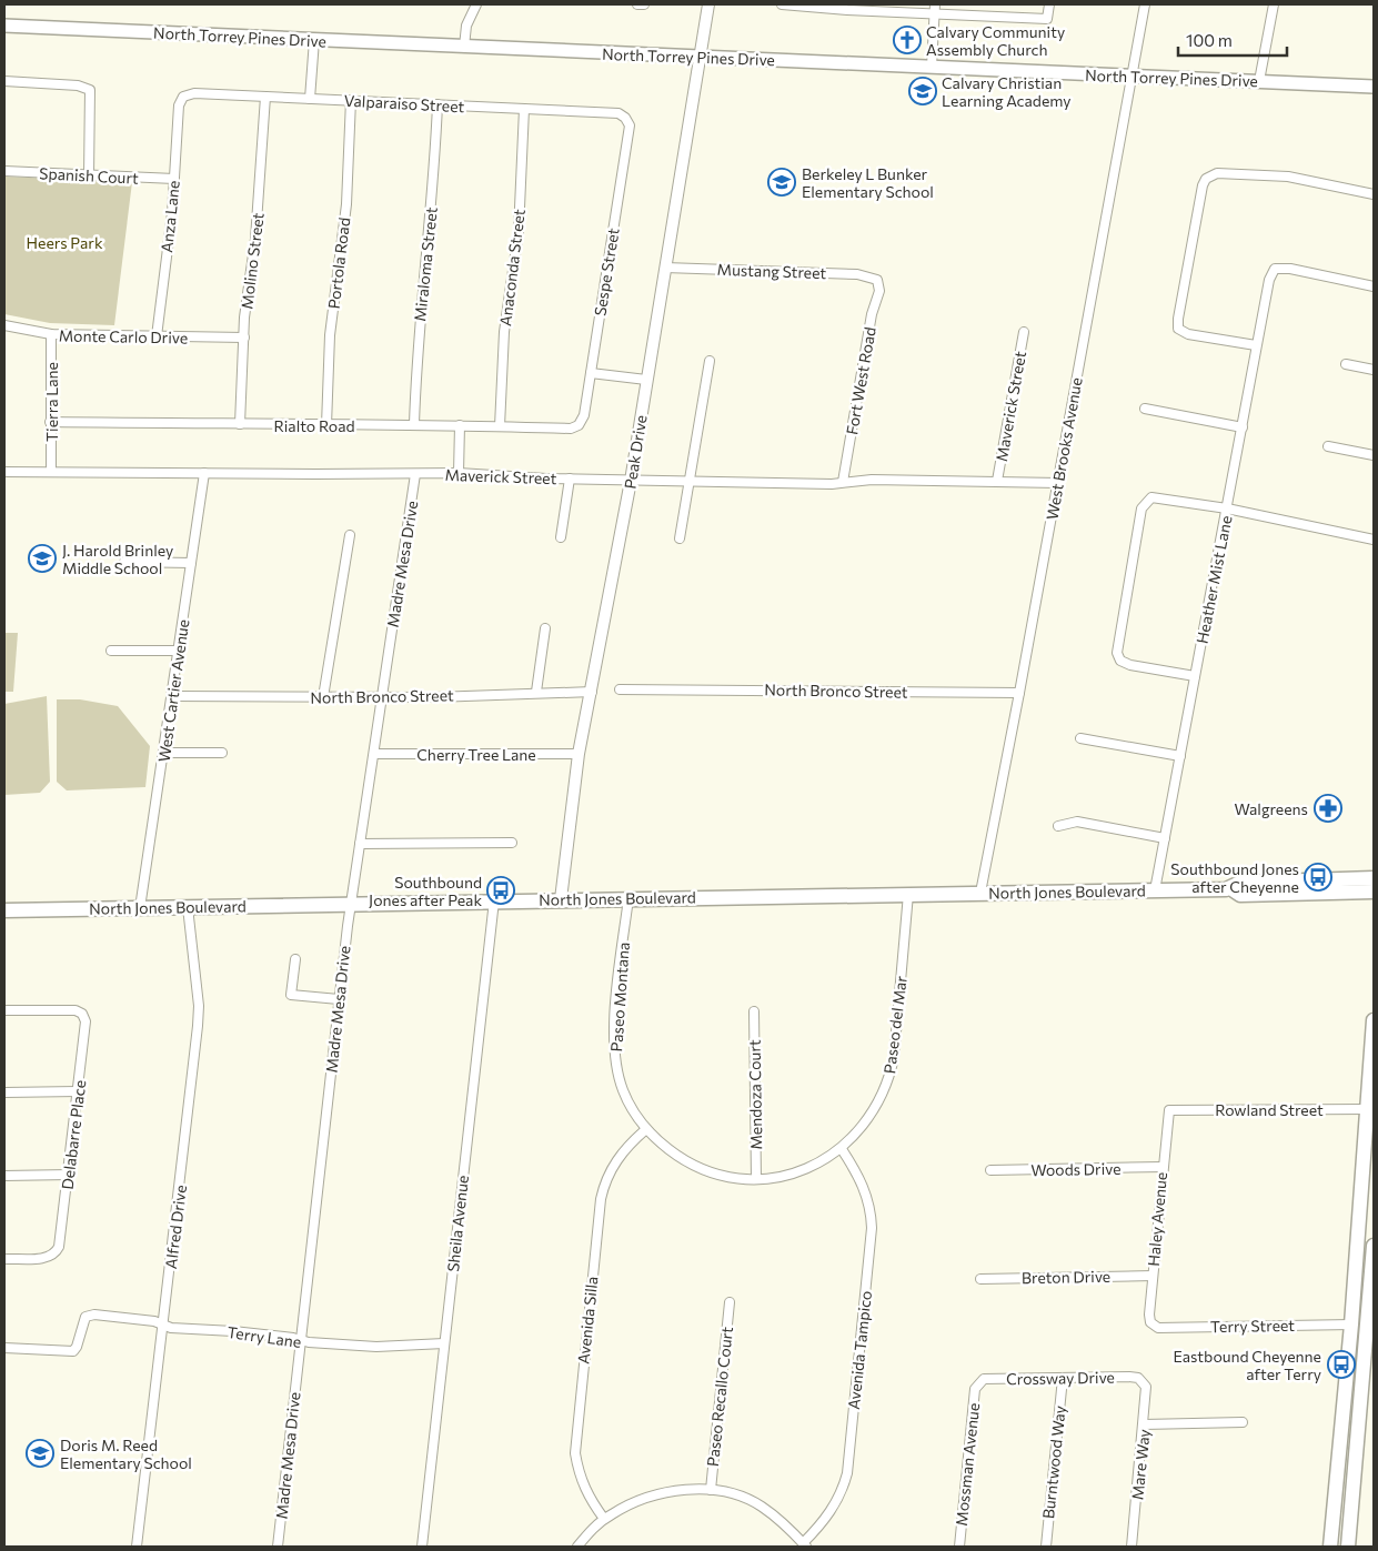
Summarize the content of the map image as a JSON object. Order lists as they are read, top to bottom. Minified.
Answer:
{"streets":{"main road":["North Torrey Pines Drive","North Jones Boulevard"],"street":["Valparaiso Street","Spanish Court","Anza Lane","Molino Street","Portola Road","Miraloma Street","Anaconda Street","Mustang Street","Sespe Street","Monte Carlo Drive","Fort West Road","Tierra Lane","Maverick Street","Rialto Road","West Brooks Avenue","Peak Drive","Madre Mesa Drive","Heather Mist Lane","West Cartier Avenue","North Bronco Street","Cherry Tree Lane","Paseo Montana","Paseo del Mar","Mendoza Court","Rowland Street","Delabarre Place","Woods Drive","Haley Avenue","Sheila Avenue","Alfred Drive","Breton Drive","Avenida Silla","Terry Street","Terry Lane","Avenida Tampico","Crossway Drive","Paseo Recallo Court","Burntwood Way","Mossman Avenue","Mare Way"]},"crossings":[["North Torrey Pines Drive","West Brooks Avenue"],["North Torrey Pines Drive","Peak Drive"],["Valparaiso Street","Anza Lane"],["Valparaiso Street","Molino Street"],["Valparaiso Street","Portola Road"],["Valparaiso Street","Miraloma Street"],["Valparaiso Street","Anaconda Street"],["Valparaiso Street","Sespe Street"],["Spanish Court","Anza Lane"],["Anza Lane","Monte Carlo Drive"],["Molino Street","Monte Carlo Drive"],["Molino Street","Rialto Road"],["Portola Road","Rialto Road"],["Miraloma Street","Rialto Road"],["Anaconda Street","Rialto Road"],["Mustang Street","Fort West Road"],["Mustang Street","Peak Drive"],["Sespe Street","Rialto Road"],["Monte Carlo Drive","Tierra Lane"],["Fort West Road","Maverick Street"],["Tierra Lane","Maverick Street"],["Tierra Lane","Rialto Road"],["Maverick Street","West Brooks Avenue"],["Maverick Street","Peak Drive"],["Maverick Street","Madre Mesa Drive"],["Maverick Street","West Cartier Avenue"],["West Brooks Avenue","North Bronco Street"],["West Brooks Avenue","North Jones Boulevard"],["Peak Drive","North Bronco Street"],["Peak Drive","Cherry Tree Lane"],["Peak Drive","North Jones Boulevard"],["Madre Mesa Drive","North Bronco Street"],["Madre Mesa Drive","Cherry Tree Lane"],["Madre Mesa Drive","North Jones Boulevard"],["Madre Mesa Drive","Terry Lane"],["Heather Mist Lane","North Jones Boulevard"],["West Cartier Avenue","North Bronco Street"],["West Cartier Avenue","North Jones Boulevard"],["North Jones Boulevard","Paseo Montana"],["North Jones Boulevard","Paseo del Mar"],["North Jones Boulevard","Sheila Avenue"],["North Jones Boulevard","Alfred Drive"],["Paseo Montana","Paseo del Mar"],["Paseo Montana","Mendoza Court"],["Paseo Montana","Avenida Silla"],["Paseo del Mar","Mendoza Court"],["Paseo del Mar","Avenida Tampico"],["Rowland Street","Haley Avenue"],["Woods Drive","Haley Avenue"],["Haley Avenue","Breton Drive"],["Haley Avenue","Terry Street"],["Sheila Avenue","Terry Lane"],["Alfred Drive","Terry Lane"],["Crossway Drive","Burntwood Way"],["Crossway Drive","Mossman Avenue"],["Crossway Drive","Mare Way"]],"parks":["Heers Park"],"places":{"church":["Calvary Community Assembly Church"],"school or university":["Calvary Christian Learning Academy","Berkeley L Bunker Elementary School","J. Harold Brinley Middle School","Doris M. Reed Elementary School"],"pharmacy":["Walgreens"],"bus stop":["Southbound Jones after Cheyenne","Southbound Jones after Peak","Eastbound Cheyenne after Terry"]},"scale_bar":"100 m"}
